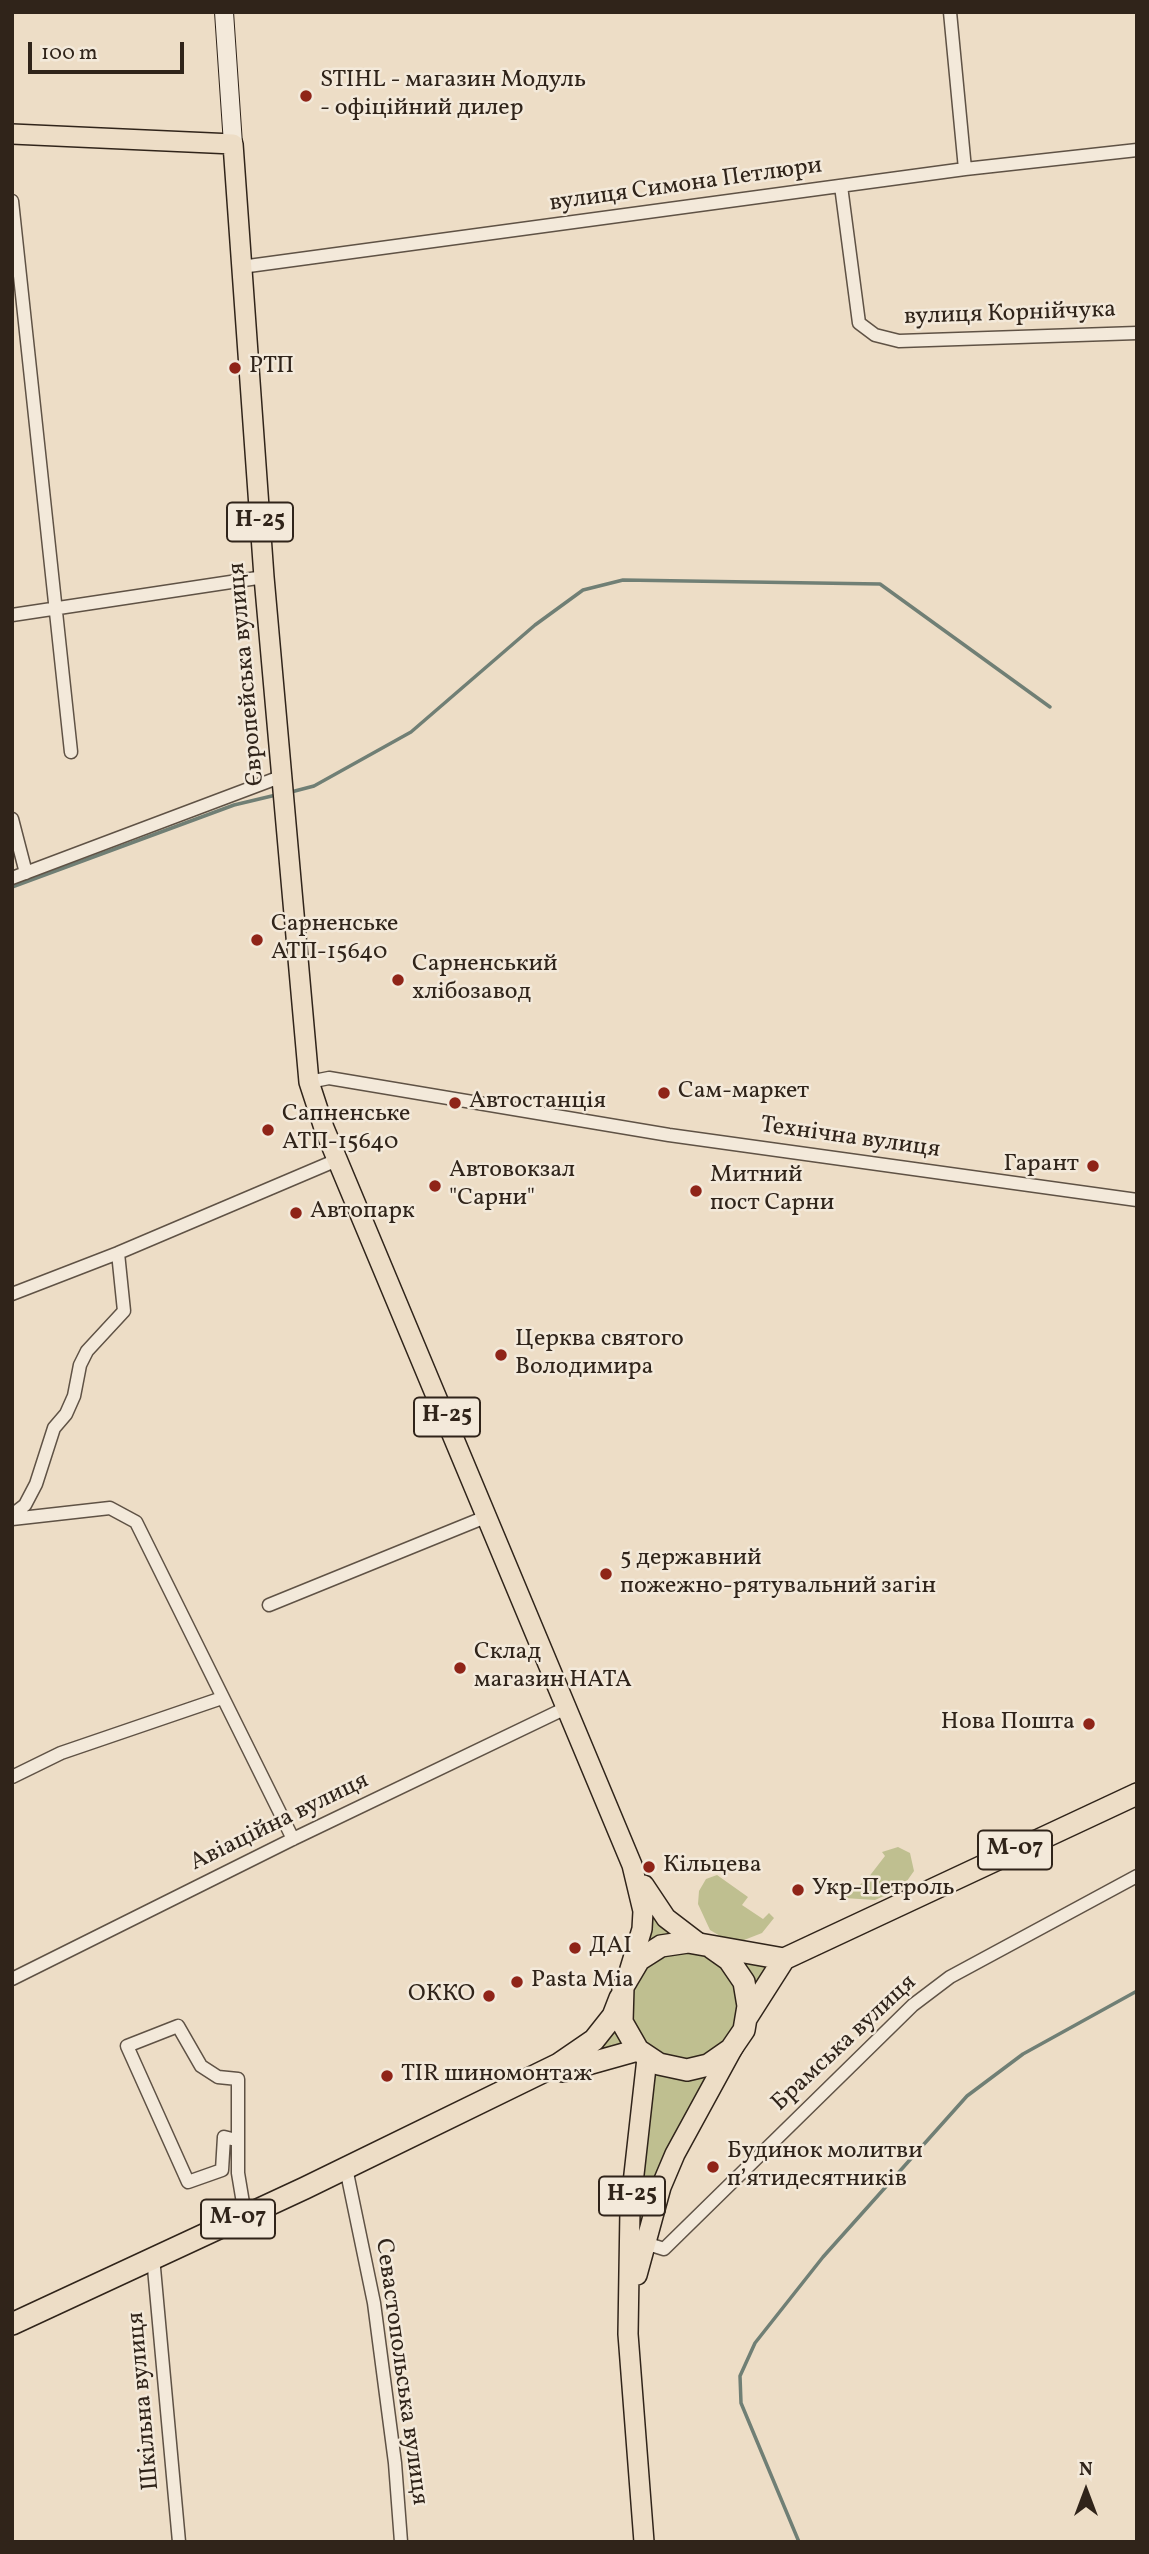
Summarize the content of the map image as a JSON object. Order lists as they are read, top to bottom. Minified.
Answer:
{"streets":{"highway":["Н-25","М-07"],"main road":["Європейська вулиця"],"street":["вулиця Симона Петлюри","вулиця Корнійчука","Технічна вулиця","Авіаційна вулиця","Брамська вулиця","Севастопольська вулиця","Шкільна вулиця"]},"crossings":[["вулиця Симона Петлюри","вулиця Корнійчука"],["вулиця Симона Петлюри","Європейська вулиця"],["Н-25","Європейська вулиця"],["Н-25","М-07"],["Н-25","Брамська вулиця"],["Європейська вулиця","Технічна вулиця"],["Європейська вулиця","Авіаційна вулиця"],["Європейська вулиця","М-07"],["М-07","Севастопольська вулиця"],["М-07","Шкільна вулиця"]],"places":["STIHL - магазин Модуль - офіційний дилер","РТП","Сарненське АТП-15640","Сарненський хлібозавод","Сам-маркет","Автостанція","Сапненське АТП-15640","Гарант","Автовокзал \"Сарни\"","Митний пост Сарни","Автопарк","Церква святого Володимира","5 державний пожежно-рятувальний загін","Склад магазин НАТА","Нова Пошта","Кільцева","Укр-Петроль","ДАІ","Pasta Mia","ОККО","TIR шиномонтаж","Будинок молитви п’ятидесятників"],"scale_bar":"100 m","north":"top"}
